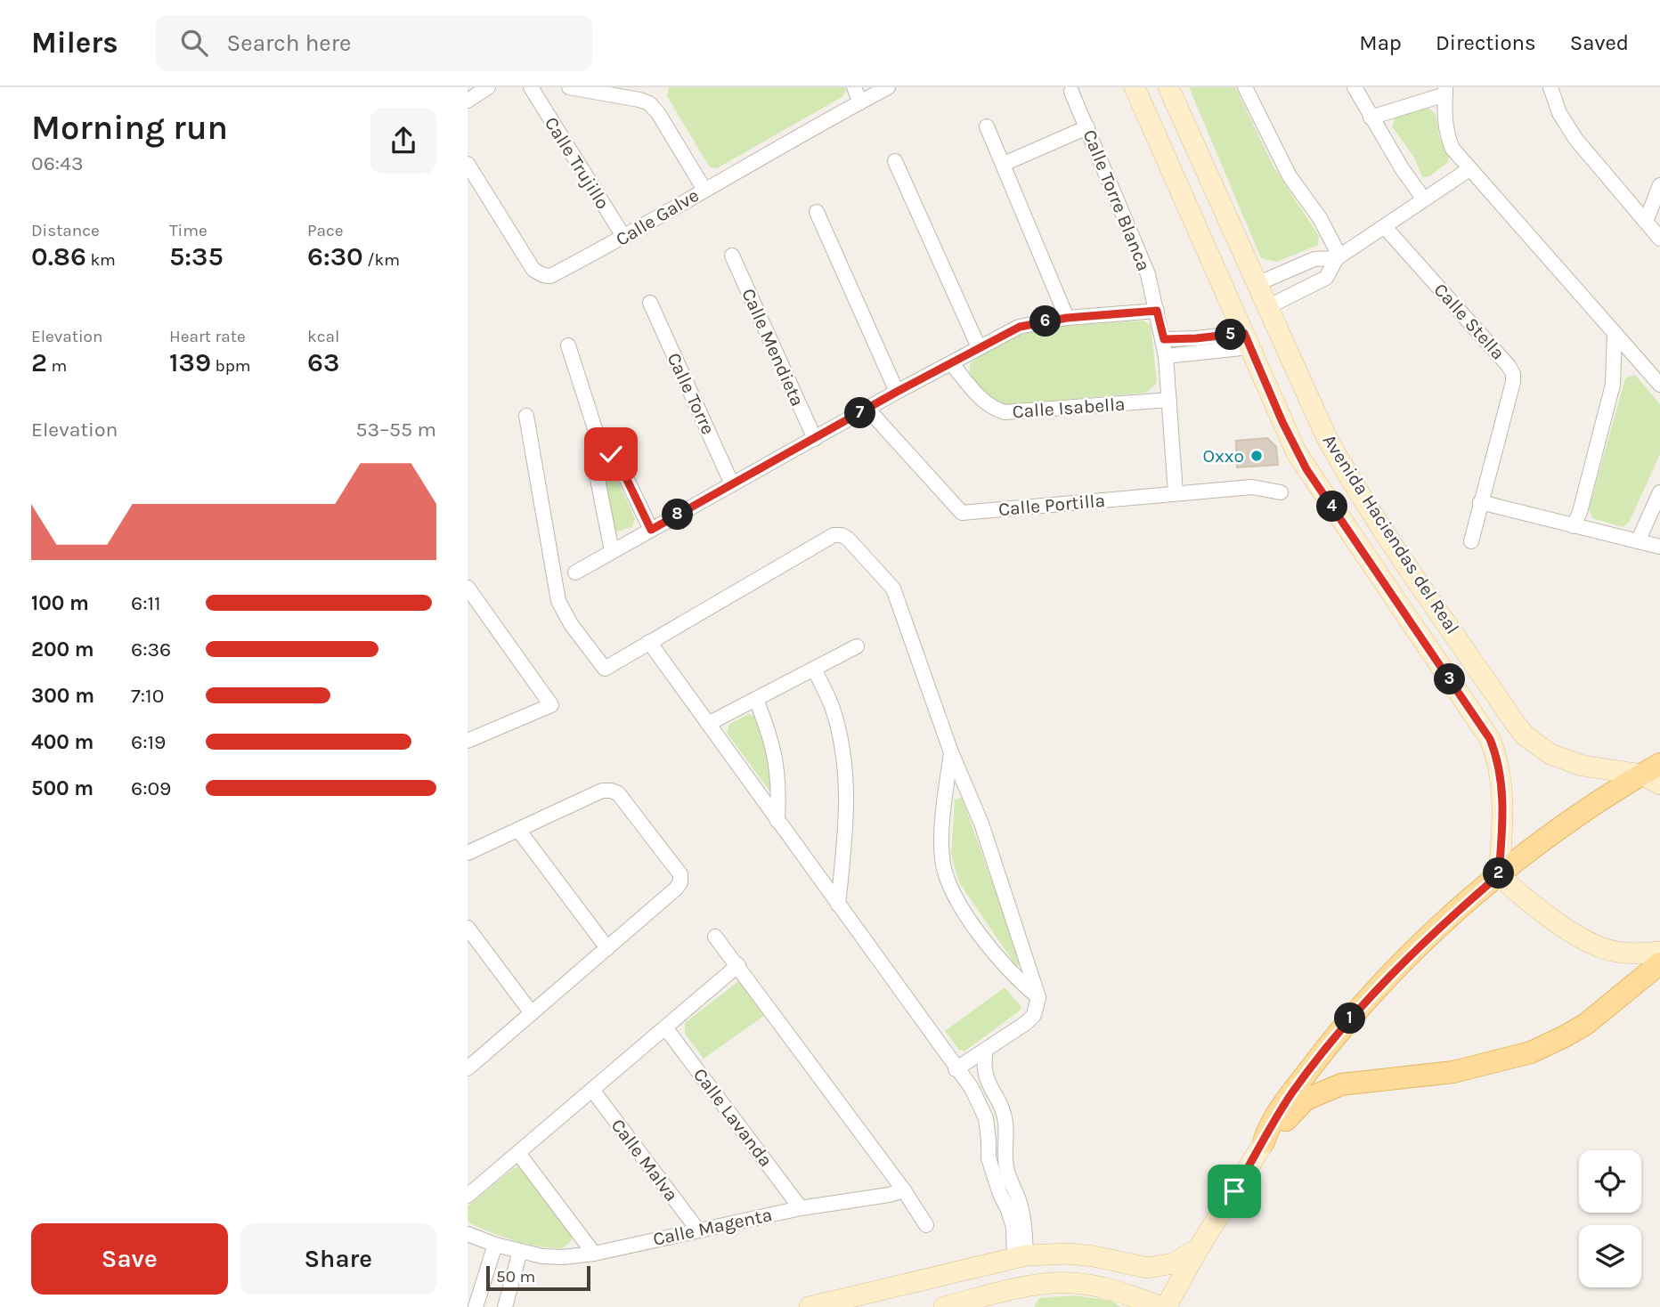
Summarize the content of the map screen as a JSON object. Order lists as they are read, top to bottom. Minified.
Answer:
{"streets":{"main road":["Avenida Haciendas del Real"],"street":["Calle Trujillo","Calle Torre Blanca","Calle Galve","Calle Stella","Calle Mendieta","Calle Torre","Calle Isabella","Calle Portilla","Calle Lavanda","Calle Malva","Calle Magenta"]},"crossings":[["Calle Trujillo","Calle Galve"],["Calle Lavanda","Calle Magenta"],["Calle Malva","Calle Magenta"]],"places":["Oxxo"],"scale_bar":"50 m","page":{"header":"Milers","search":"Search here","nav":["Map","Directions","Saved"],"heading":["Morning run","06:43"],"stats":[["Distance","0.86 km"],["Time","5:35"],["Pace","6:30 /km"],["Elevation","2 m"],["Heart rate","139 bpm"],["kcal","63"]],"pins":["6","5","7","4","8","3","2","1"],"chart":["Elevation","53–55 m"],"list":[{"name":"100 m","note":"6:11"},{"name":"200 m","note":"6:36"},{"name":"300 m","note":"7:10"},{"name":"400 m","note":"6:19"},{"name":"500 m","note":"6:09"}],"buttons":["Save","Share"],"scale":"50 m"}}
